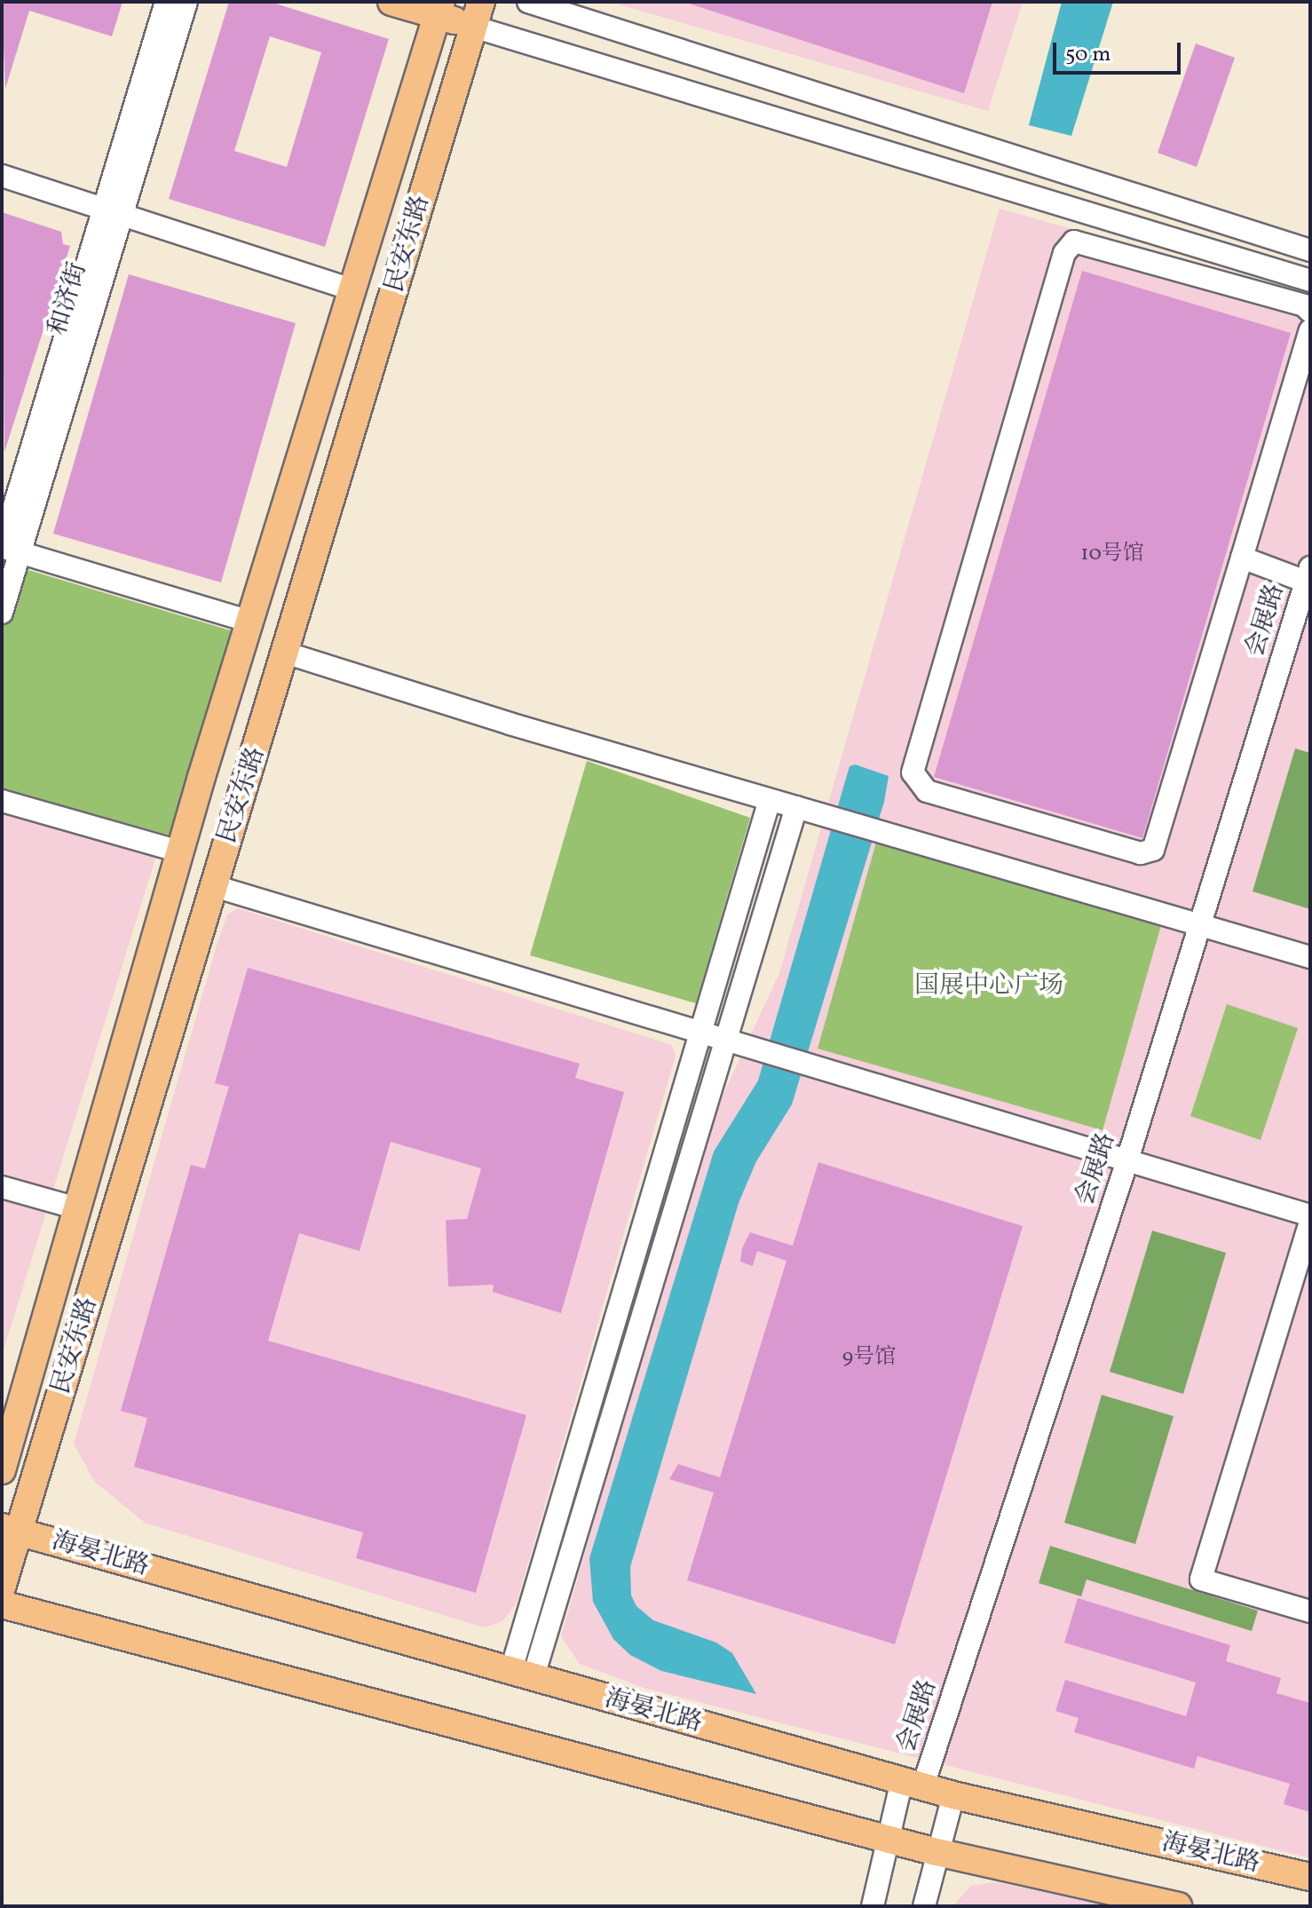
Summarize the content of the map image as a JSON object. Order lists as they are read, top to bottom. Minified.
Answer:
{"streets":{"main road":["民安东路","海晏北路"],"street":["和济街","会展路"]},"crossings":[["民安东路","海晏北路"],["会展路","海晏北路"]],"parks":["国展中心广场"],"house_numbers":["10号馆","9号馆"],"scale_bar":"50 m"}
